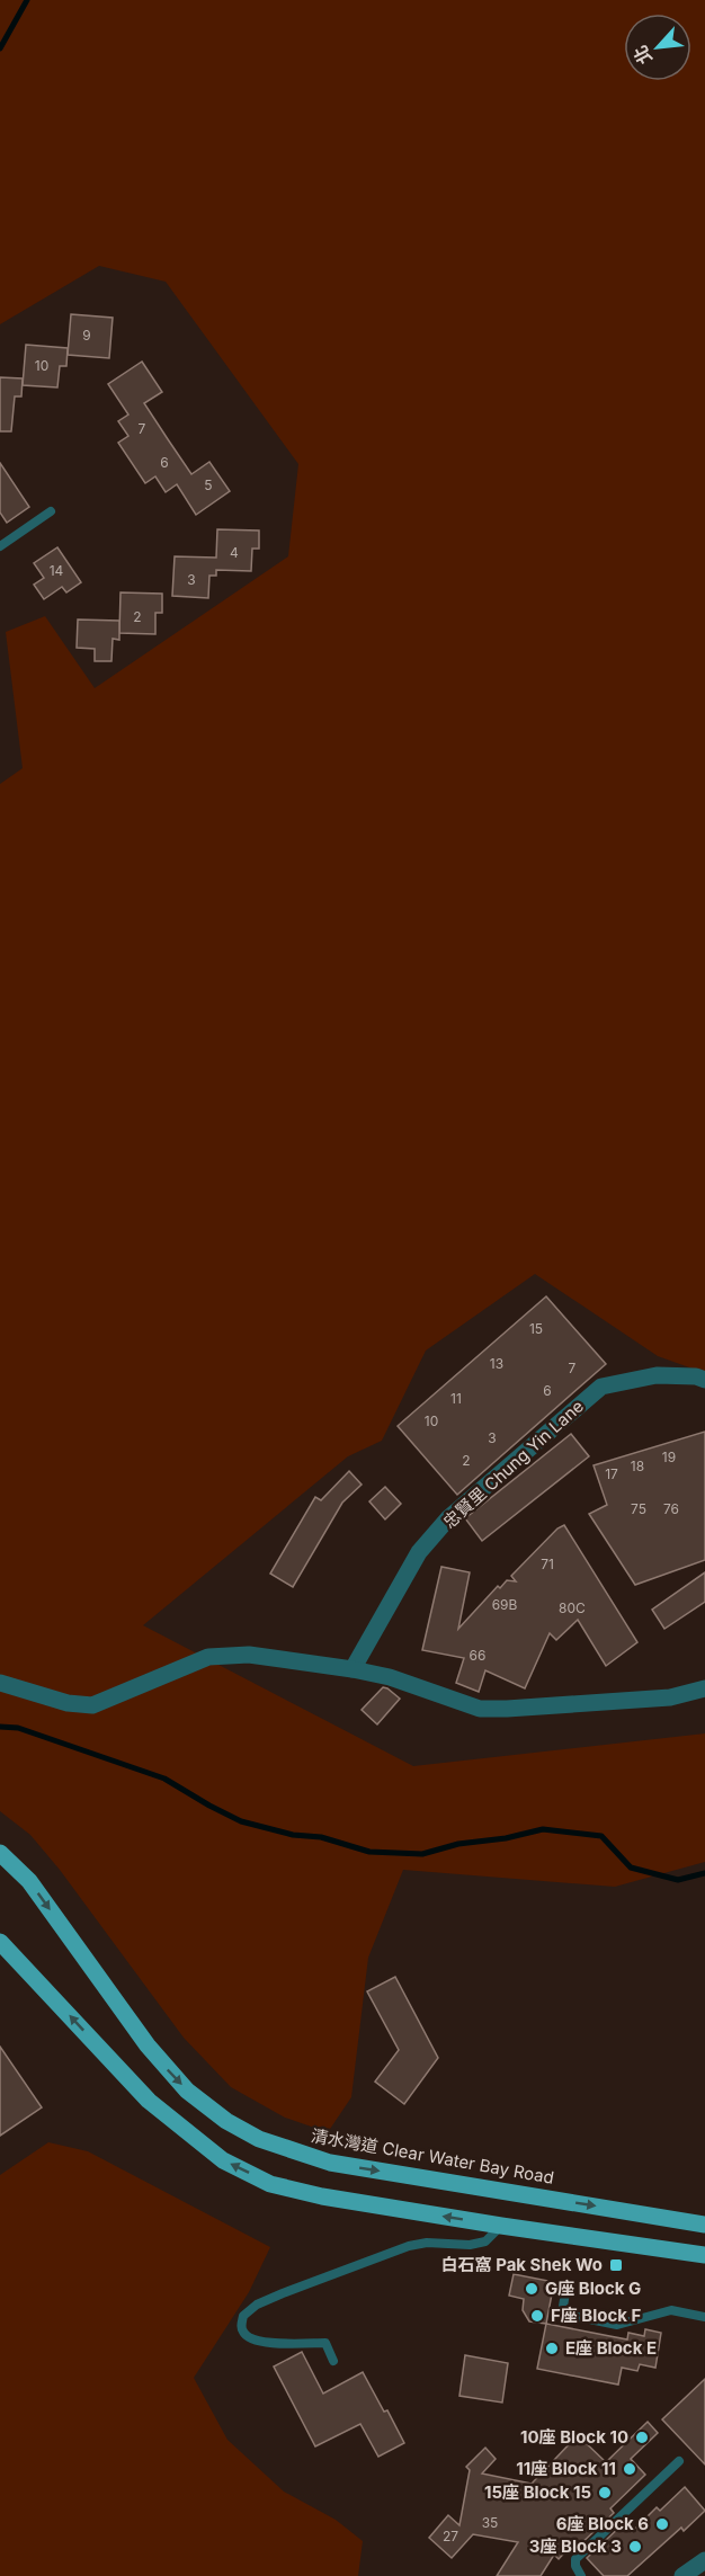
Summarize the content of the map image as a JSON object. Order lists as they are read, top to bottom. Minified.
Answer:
{"streets":{"main road":["清水灣道 Clear Water Bay Road"],"street":["忠賢里 Chung Yin Lane"]},"places":{"transit":["白石窩 Pak Shek Wo"],"other":["G座 Block G","F座 Block F","E座 Block E","10座 Block 10","11座 Block 11","15座 Block 15","6座 Block 6","3座 Block 3"]},"house_numbers":["9","10","7","6","5","4","14","3","2","15","13","7","6","11","10","3","19","2","18","17","75","76","71","69B","80C","66","35","27"],"north":"bottom left"}
